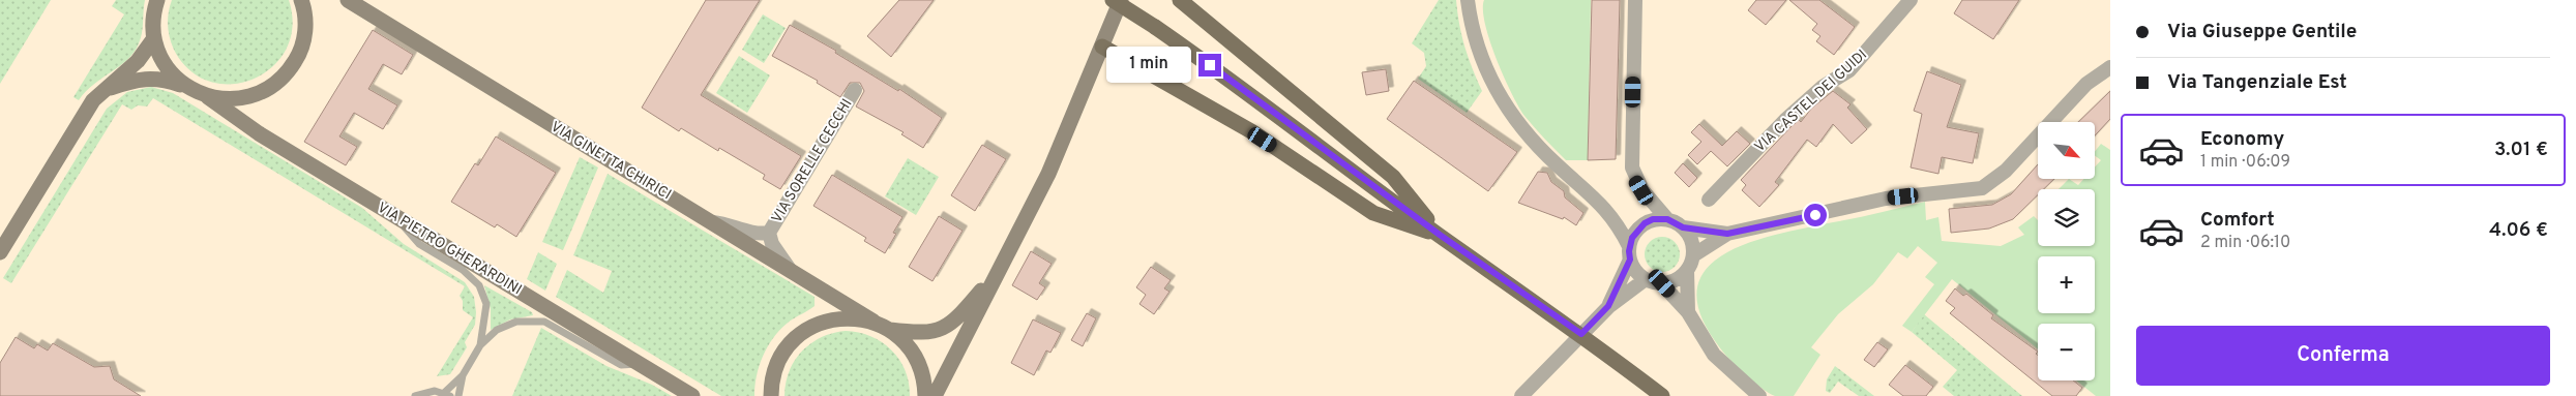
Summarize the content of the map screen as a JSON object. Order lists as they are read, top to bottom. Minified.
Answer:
{"streets":{"main road":["VIA GINETTA CHIRICI","VIA PIETRO GHERARDINI"],"street":["VIA CASTEL DEI GUIDI","VIA SORELLE CECCHI"]},"north":"bottom right","page":{"banner":["Via Giuseppe Gentile","Via Tangenziale Est"],"bubble":"1 min","list":[{"name":"Economy","note":"1 min · 06:09","value":"3.01 €"},{"name":"Comfort","note":"2 min · 06:10","value":"4.06 €"}],"map_buttons":["+","−"],"buttons":"Conferma"}}
